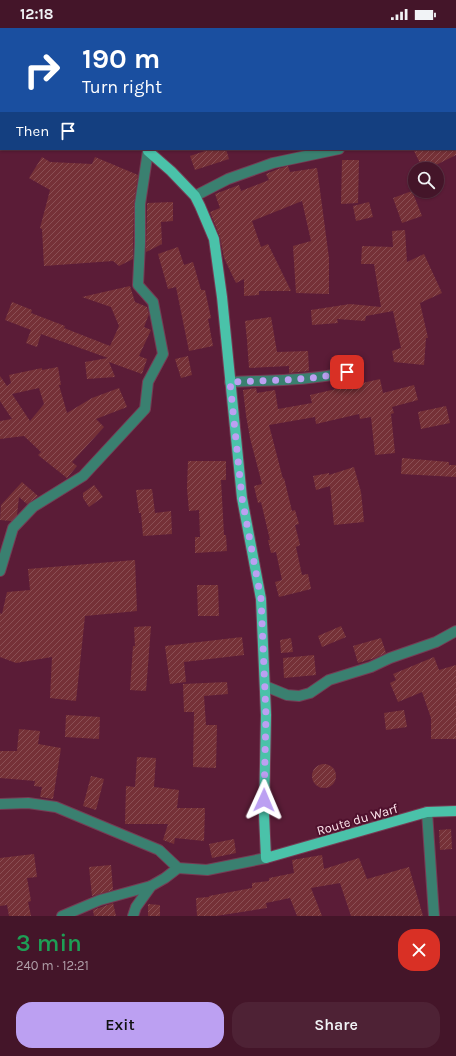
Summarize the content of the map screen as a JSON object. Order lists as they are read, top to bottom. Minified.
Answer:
{"streets":{"main road":["Route du Warf"]},"page":{"status":"12:18","turn":["190 m","Turn right"],"then":"Then","heading":["3 min","240 m · 12:21"],"buttons":["Exit","Share"]}}
